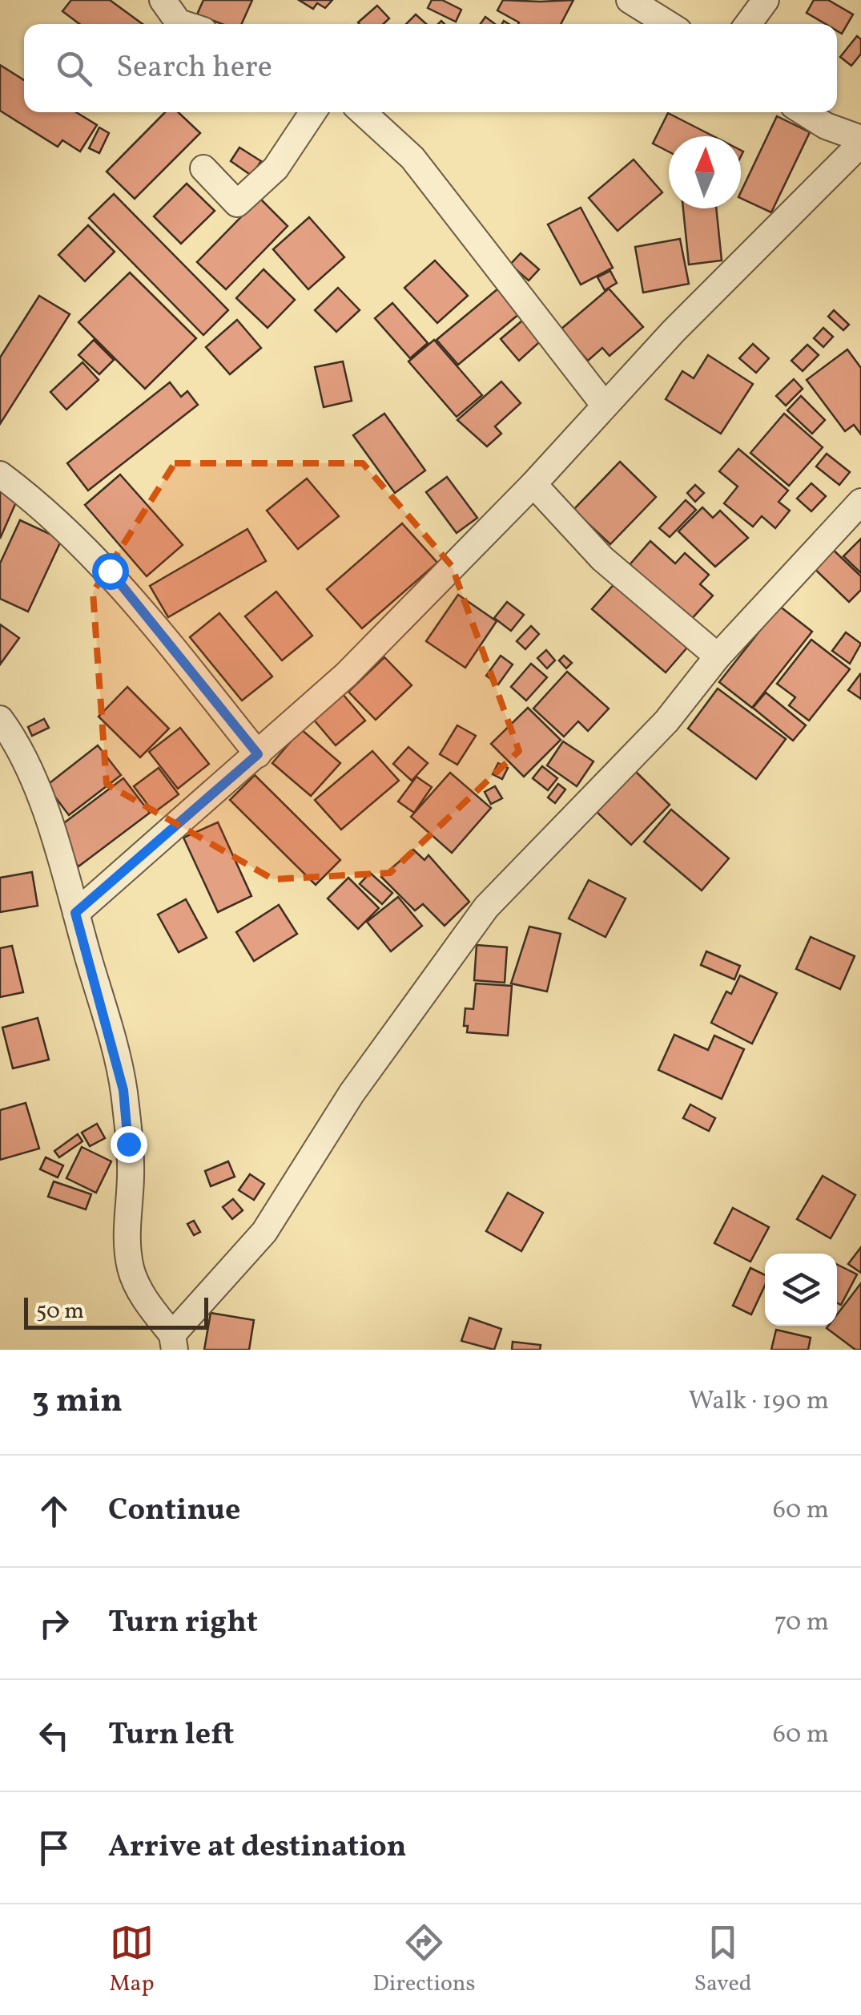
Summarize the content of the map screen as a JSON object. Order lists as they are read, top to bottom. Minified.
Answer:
{"scale_bar":"50 m","north":"top","page":{"search":"Search here","scale":"50 m","heading":["3 min","Walk · 190 m"],"list":[["Continue","60 m"],["Turn right","70 m"],["Turn left","60 m"],"Arrive at destination"],"nav":["Map","Directions","Saved"]}}
